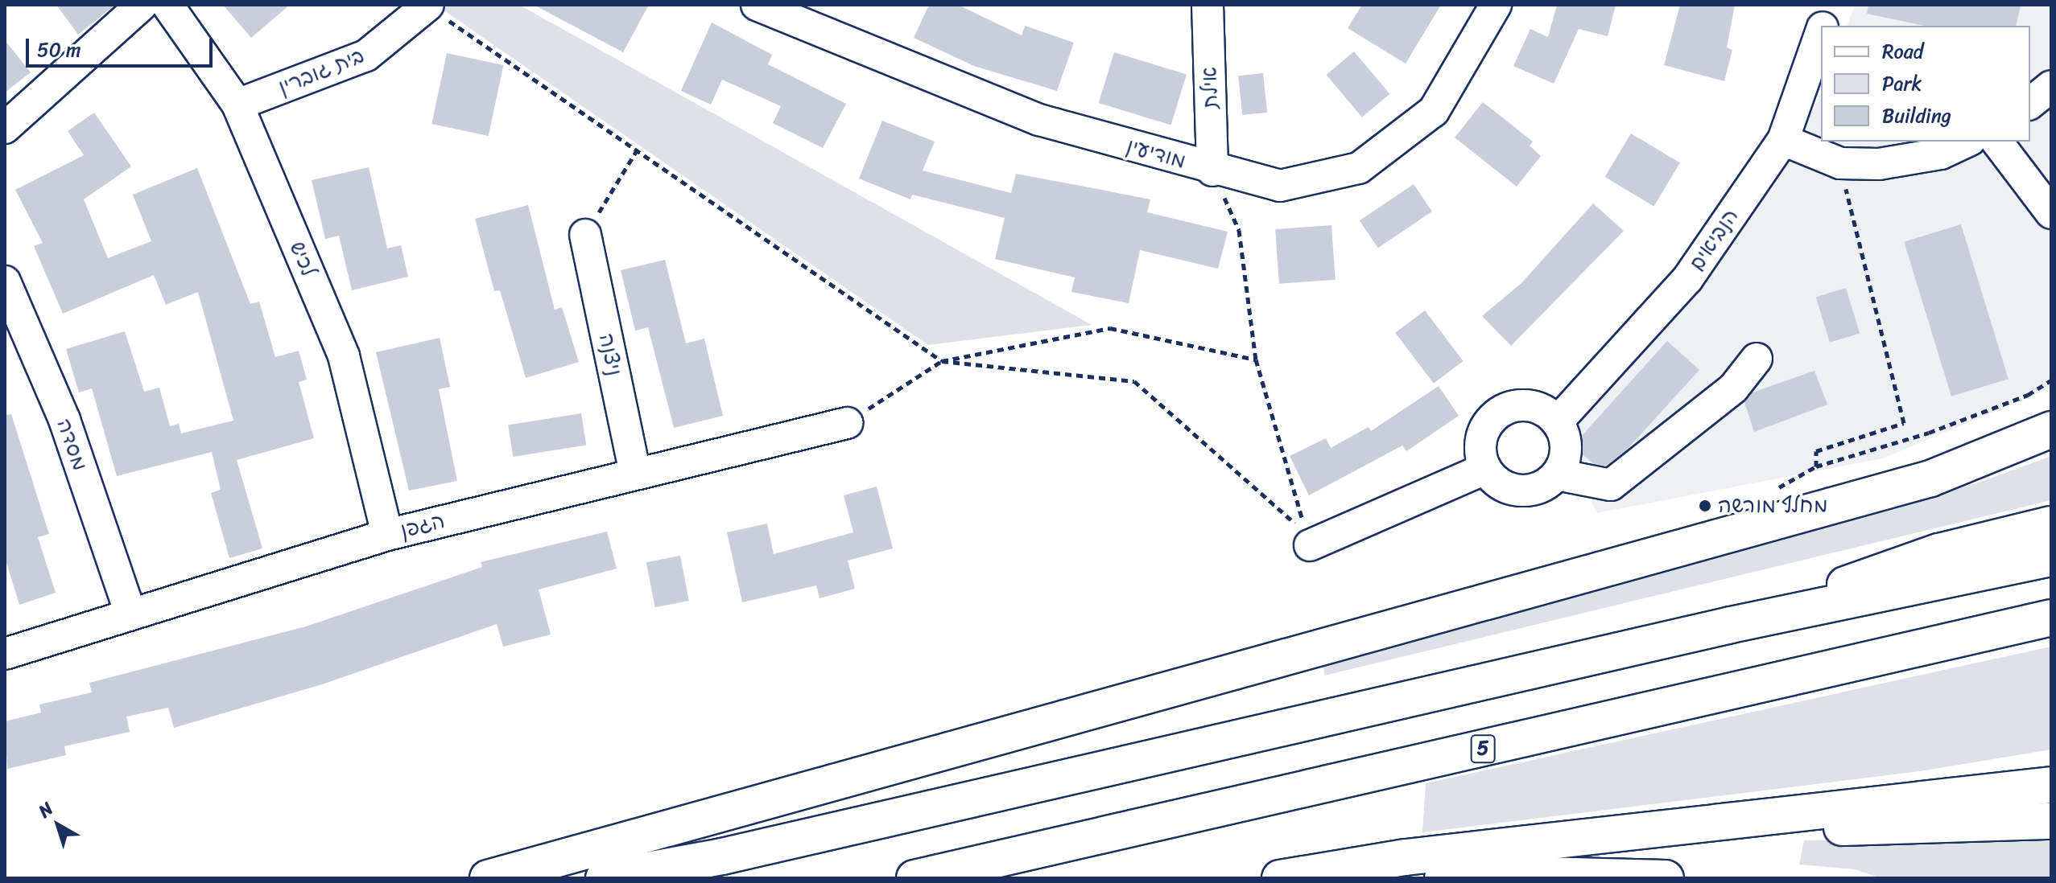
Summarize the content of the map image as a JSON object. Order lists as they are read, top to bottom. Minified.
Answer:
{"streets":{"highway":["5"],"street":["בית גוברין","אילת","מודיעין","הנביאים","לכיש","ניצנה","מסדה","הגפן"]},"crossings":[["בית גוברין","לכיש"],["אילת","מודיעין"],["לכיש","הגפן"],["ניצנה","הגפן"],["מסדה","הגפן"]],"places":["מחלף מורשה"],"legend":["Road","Park","Building"],"scale_bar":"50 m","north":"top left"}
